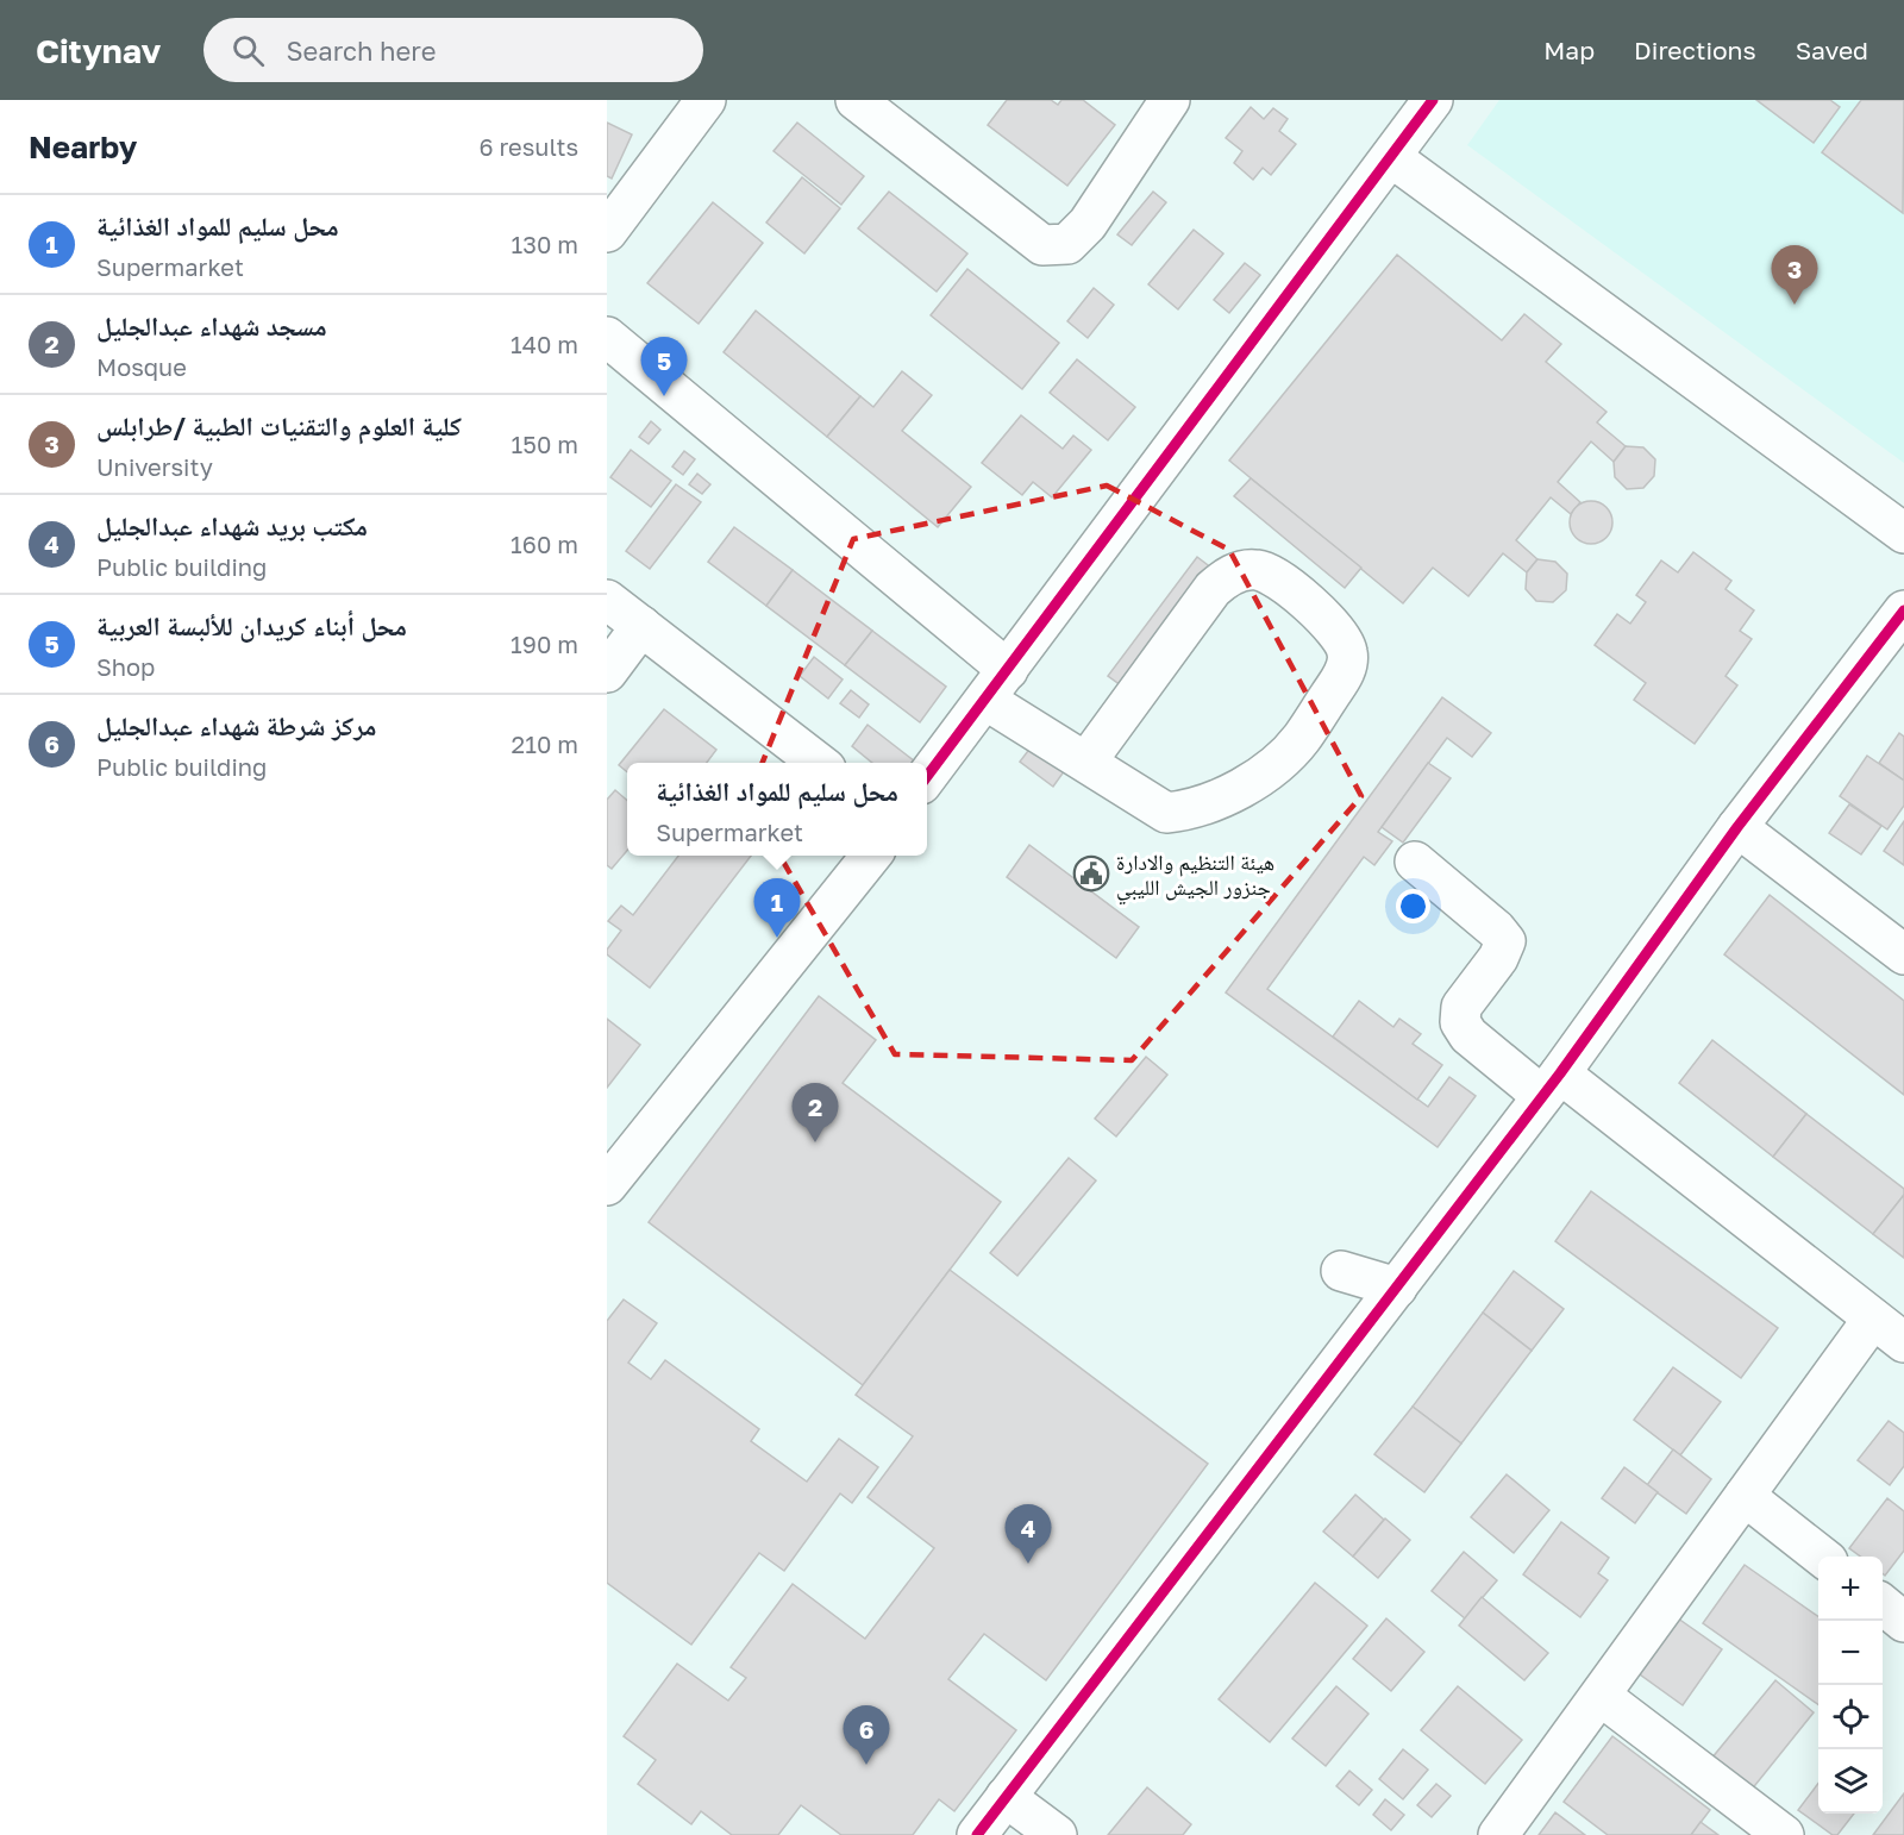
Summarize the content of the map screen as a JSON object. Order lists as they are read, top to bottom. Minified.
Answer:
{"places":{"public building":["هيئة التنظيم والادارة جنزور الجيش الليبي"]},"page":{"header":"Citynav","search":"Search here","nav":["Map","Directions","Saved"],"heading":["Nearby","6 results"],"list":[{"mark":"1","name":"محل سليم للمواد الغذائية","note":"Supermarket","value":"130 m"},{"mark":"2","name":"مسجد شهداء عبدالجليل","note":"Mosque","value":"140 m"},{"mark":"3","name":"كلية العلوم والتقنيات الطبية /طرابلس","note":"University","value":"150 m"},{"mark":"4","name":"مكتب بريد شهداء عبدالجليل","note":"Public building","value":"160 m"},{"mark":"5","name":"محل أبناء كريدان للألبسة العربية","note":"Shop","value":"190 m"},{"mark":"6","name":"مركز شرطة شهداء عبدالجليل","note":"Public building","value":"210 m"}],"pins":["3","5","1","2","4","6"],"popup":["محل سليم للمواد الغذائية","Supermarket"],"map_buttons":["+","−"]}}
